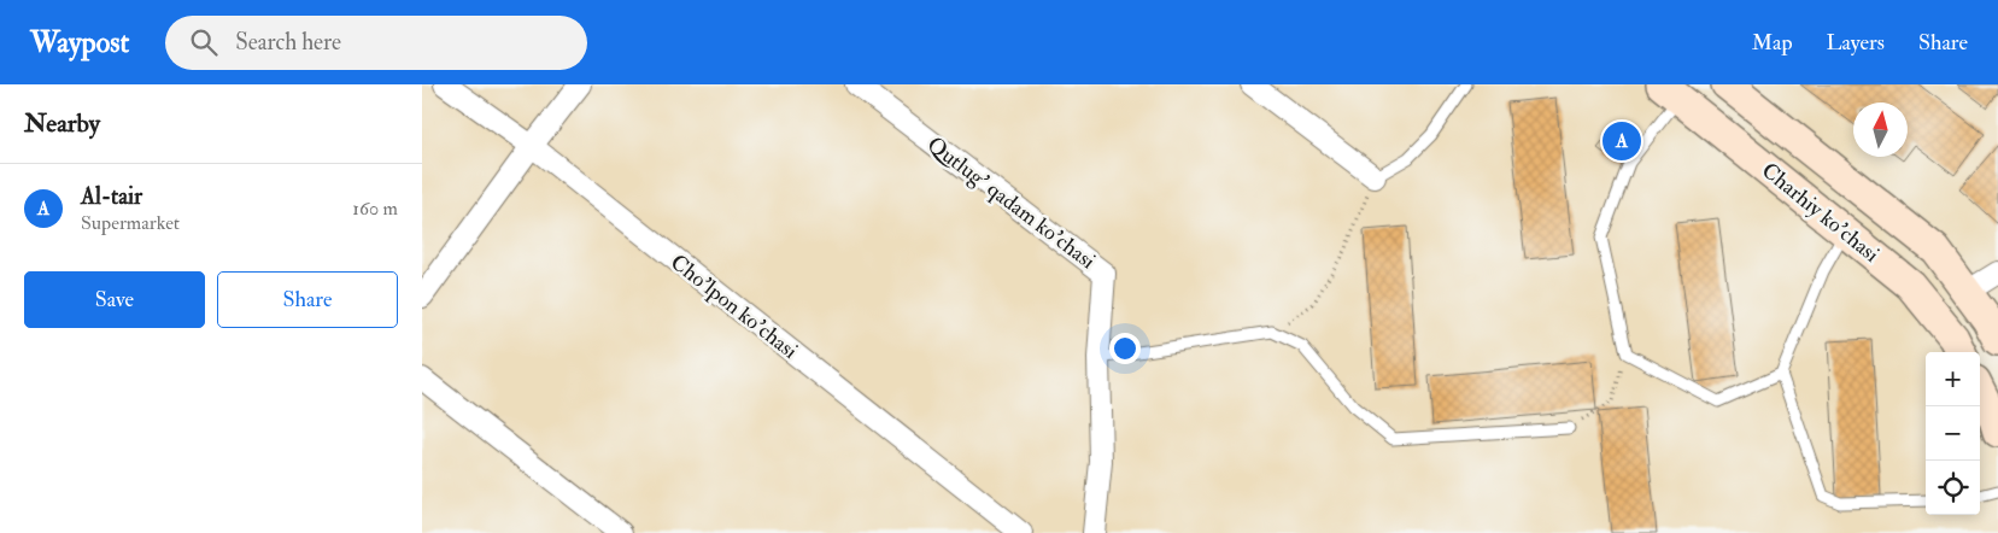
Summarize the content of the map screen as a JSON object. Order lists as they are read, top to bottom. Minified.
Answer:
{"streets":{"main road":["Charhiy ko'chasi"],"street":["Qutlug' qadam ko'chasi","Cho'lpon ko'chasi"]},"north":"top","page":{"header":"Waypost","search":"Search here","nav":["Map","Layers","Share"],"heading":"Nearby","pins":"A","list":[{"mark":"A","name":"Al-tair","note":"Supermarket","value":"160 m"}],"buttons":["Save","Share"],"map_buttons":["+","−"]}}
